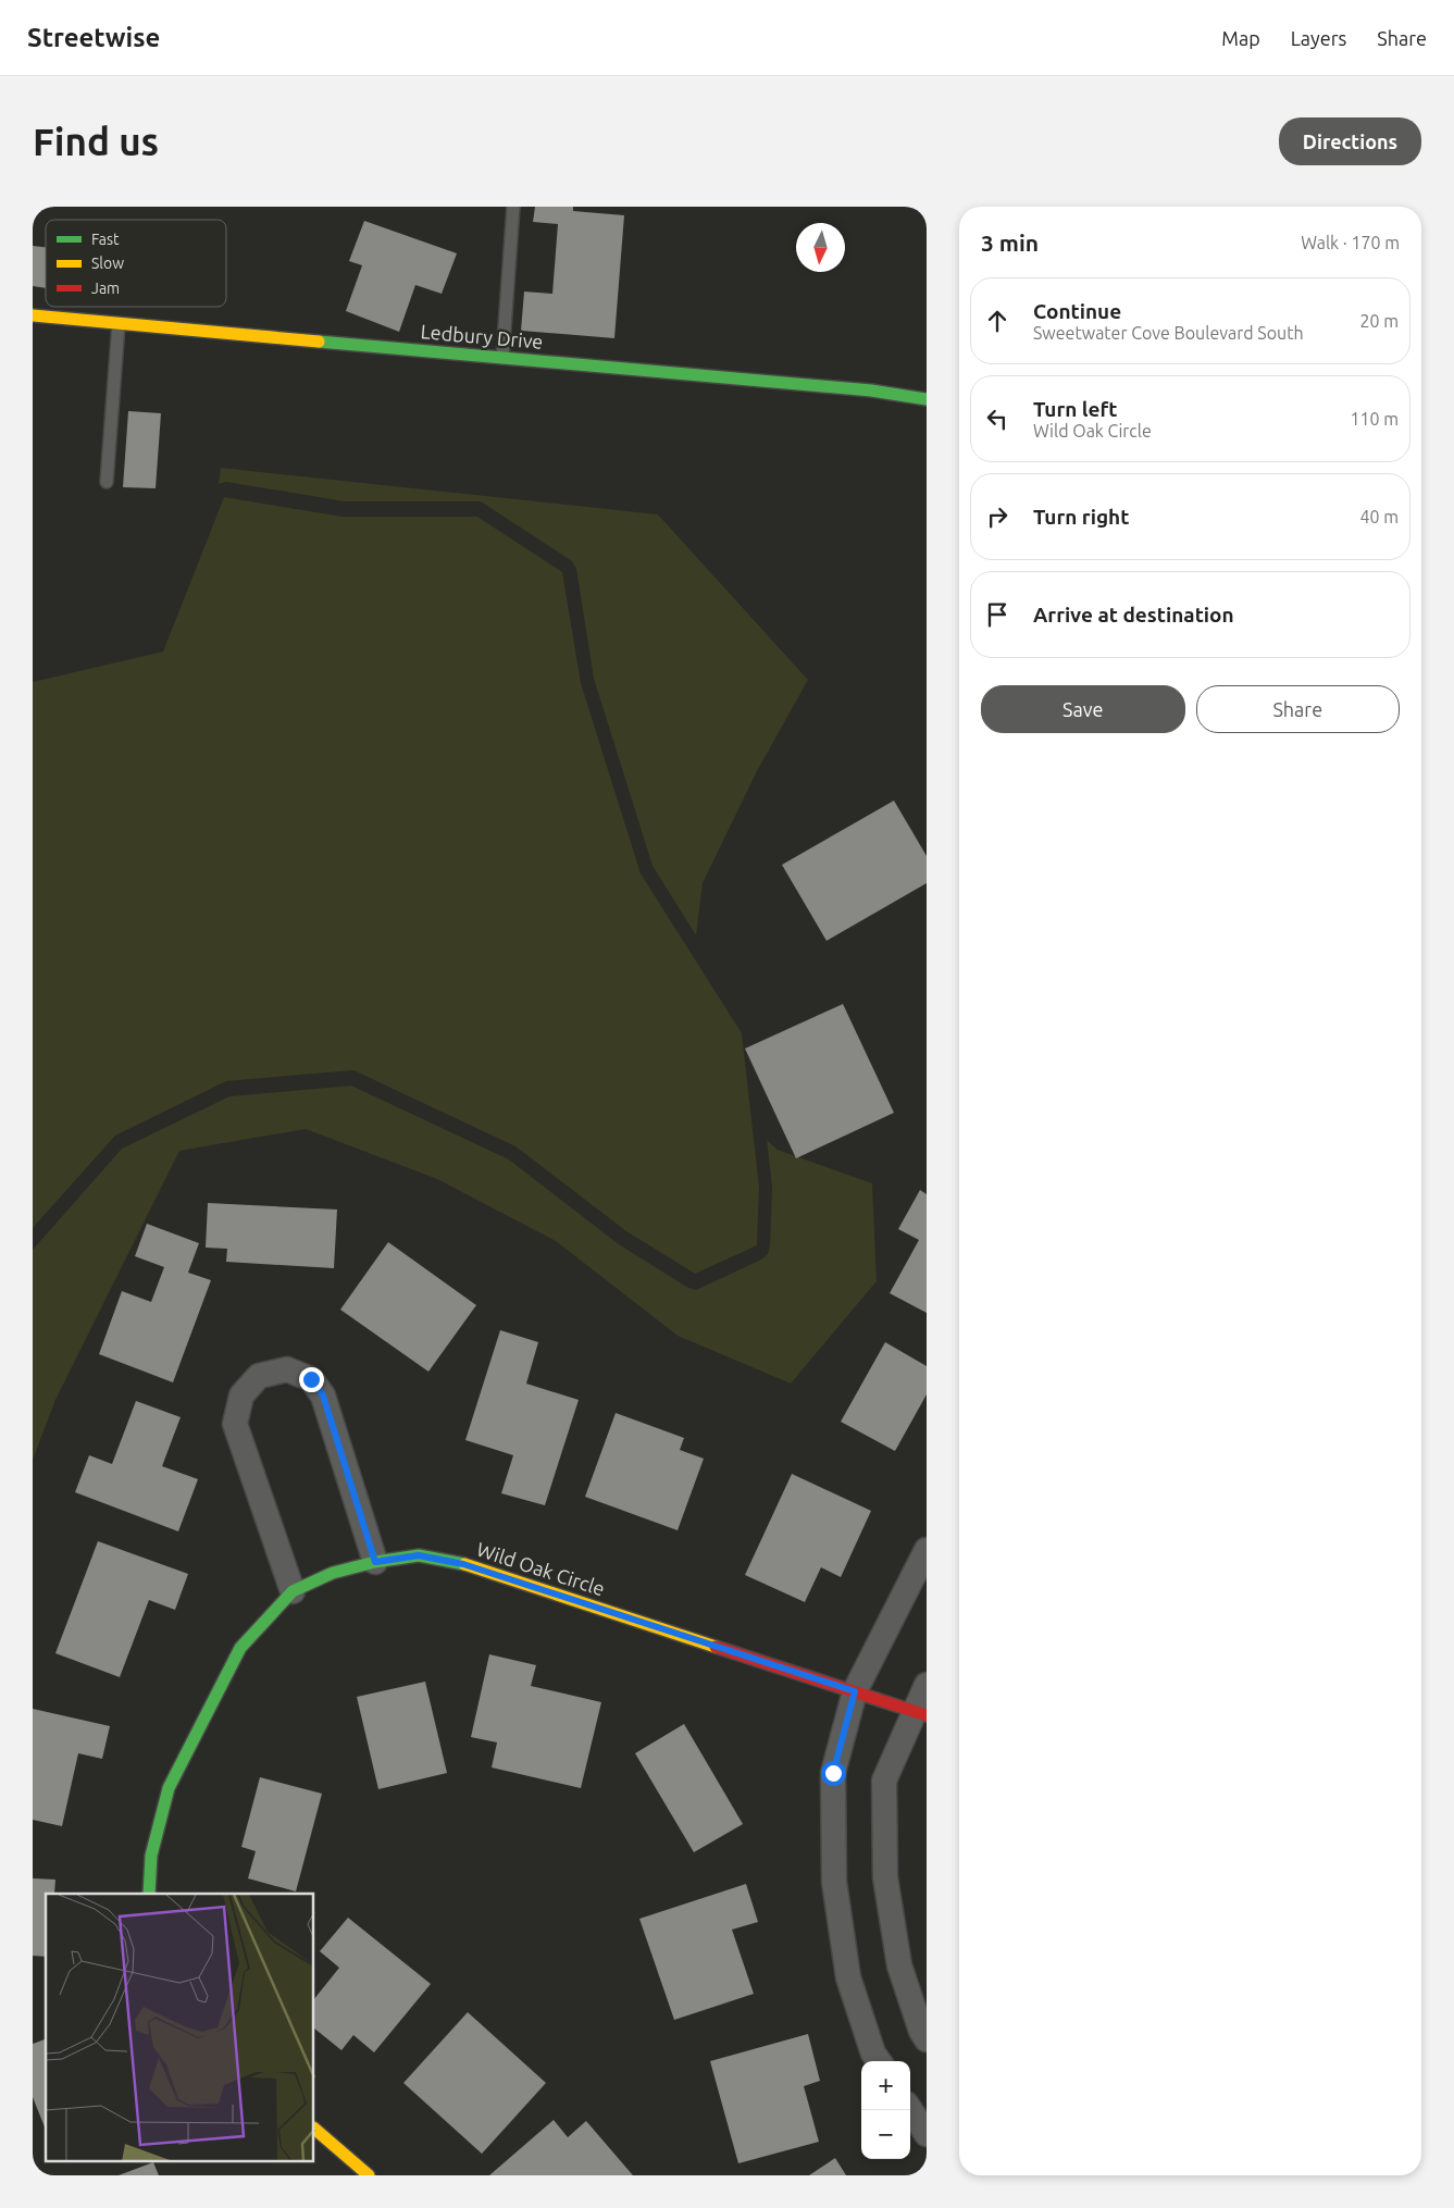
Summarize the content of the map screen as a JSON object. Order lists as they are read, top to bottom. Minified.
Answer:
{"streets":{"street":["Ledbury Drive","Wild Oak Circle"]},"legend":["Fast","Slow","Jam"],"north":"bottom","page":{"header":"Streetwise","nav":["Map","Layers","Share"],"buttons":["Directions",["Save","Share"]],"title":"Find us","heading":["3 min","Walk · 170 m"],"list":[["Continue","Sweetwater Cove Boulevard South","20 m"],["Turn left","Wild Oak Circle","110 m"],["Turn right","40 m"],"Arrive at destination"],"map_buttons":["+","−"]}}
